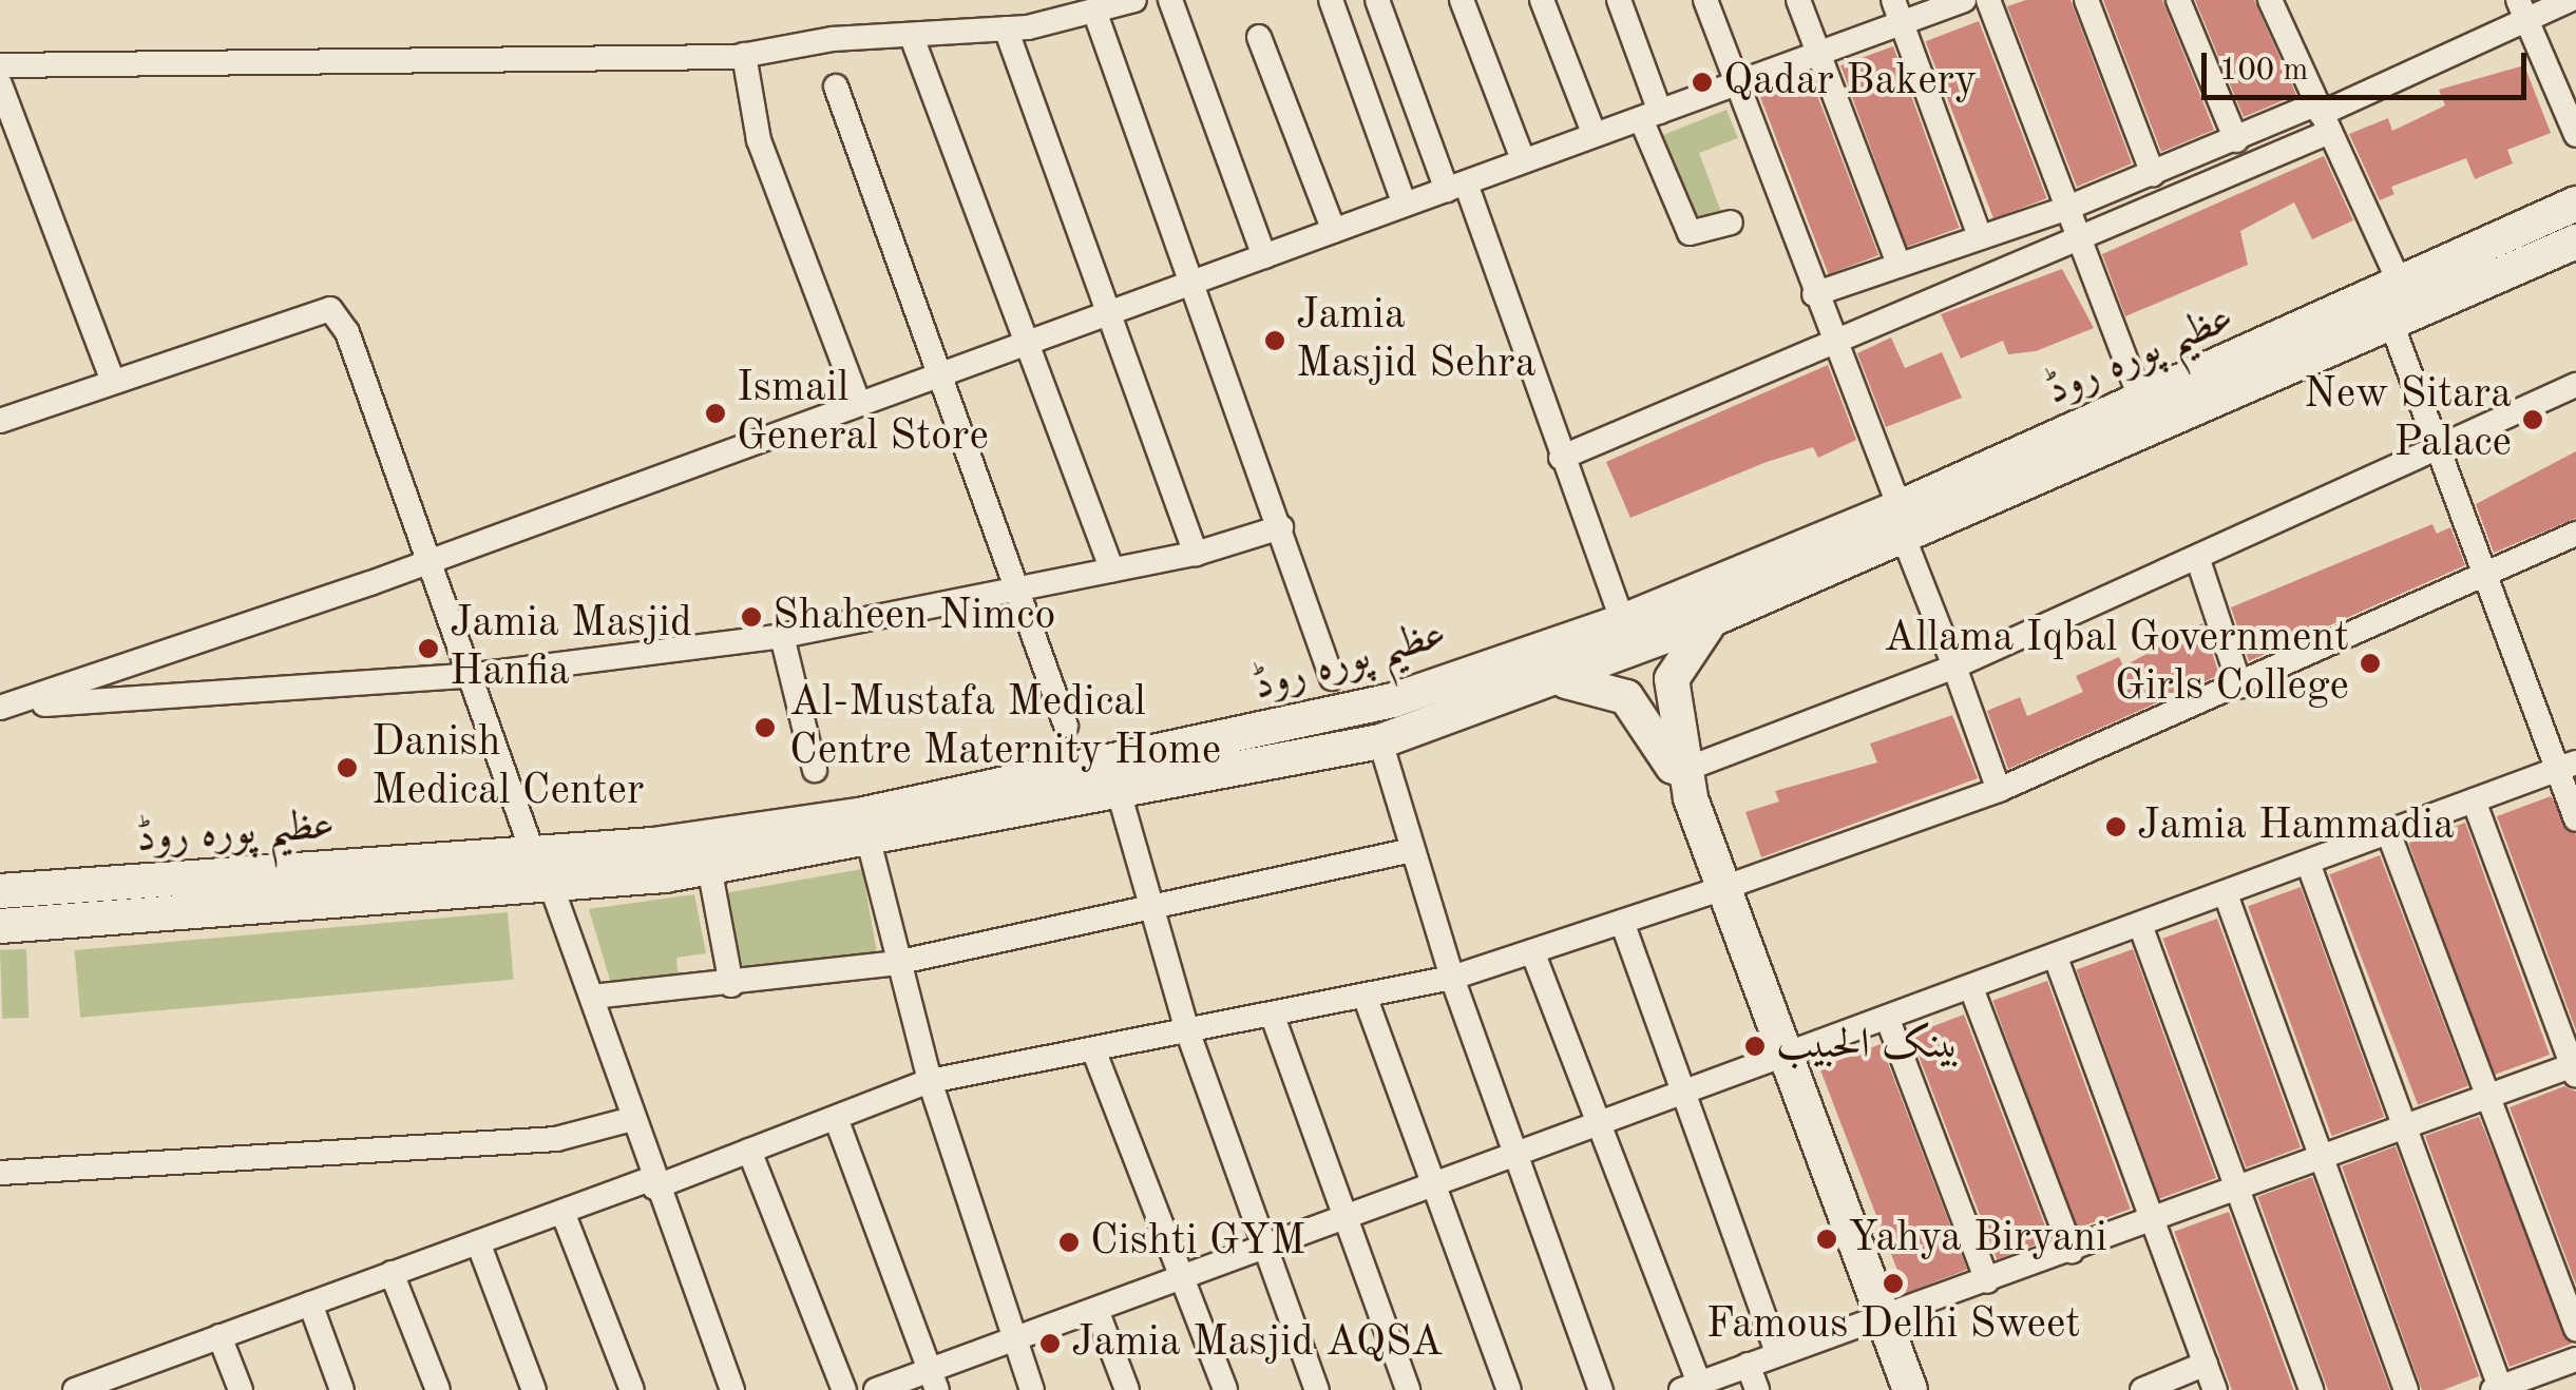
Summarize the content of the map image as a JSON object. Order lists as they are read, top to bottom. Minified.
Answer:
{"streets":{"main road":["عظیم پورہ روڈ"]},"places":["Qadar Bakery","Jamia Masjid Sehra","Ismail General Store","New Sitara Palace","Shaheen Nimco","Jamia Masjid Hanfia","Allama Iqbal Government Girls College","Al-Mustafa Medical Centre Maternity Home","Danish Medical Center","Jamia Hammadia","بينک الحبيب","Yahya Biryani","Cishti GYM","Famous Delhi Sweet","Jamia Masjid AQSA"],"scale_bar":"100 m"}
